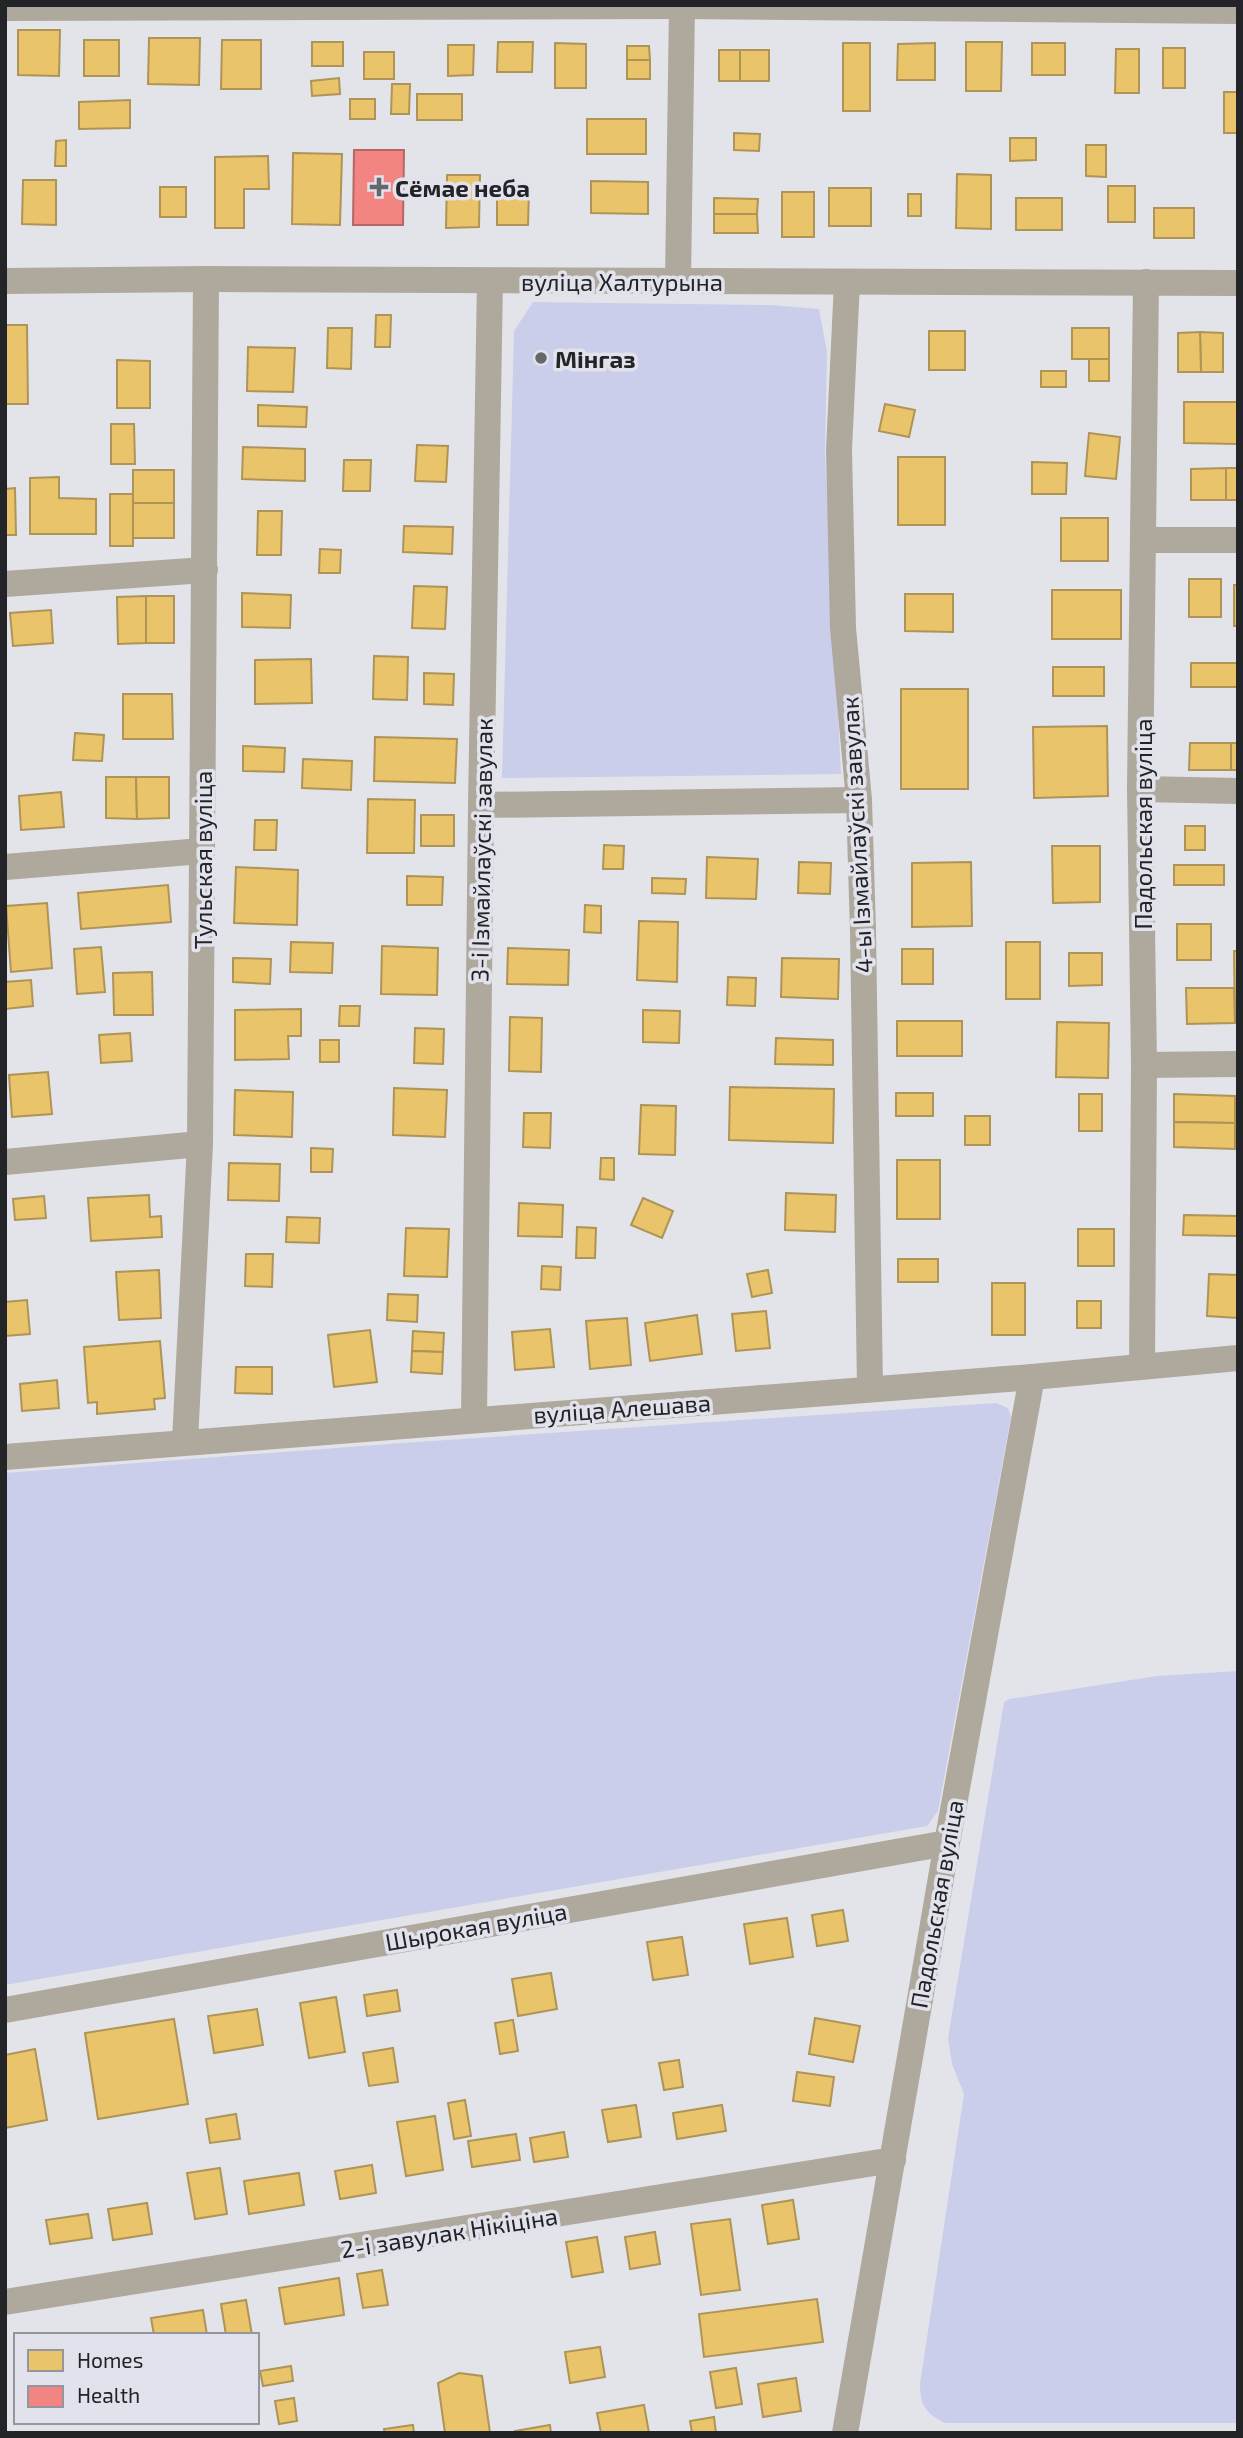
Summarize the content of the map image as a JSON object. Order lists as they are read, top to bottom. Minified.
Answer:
{"streets":{"street":["вуліца Халтурына","Падольская вуліца","4-ы Ізмайлаўскі завулак","3-і Ізмайлаўскі завулак","Тульская вуліца","вуліца Алешава","Шырокая вуліца","2-і завулак Нікіціна"]},"crossings":[["вуліца Халтурына","Падольская вуліца"],["вуліца Халтурына","4-ы Ізмайлаўскі завулак"],["вуліца Халтурына","3-і Ізмайлаўскі завулак"],["вуліца Халтурына","Тульская вуліца"],["Падольская вуліца","вуліца Алешава"],["Падольская вуліца","Шырокая вуліца"],["Падольская вуліца","2-і завулак Нікіціна"],["4-ы Ізмайлаўскі завулак","вуліца Алешава"],["3-і Ізмайлаўскі завулак","вуліца Алешава"],["Тульская вуліца","вуліца Алешава"]],"places":{"health":["Сёмае неба"],"other":["Мінгаз"]},"legend":["Homes","Health"]}
